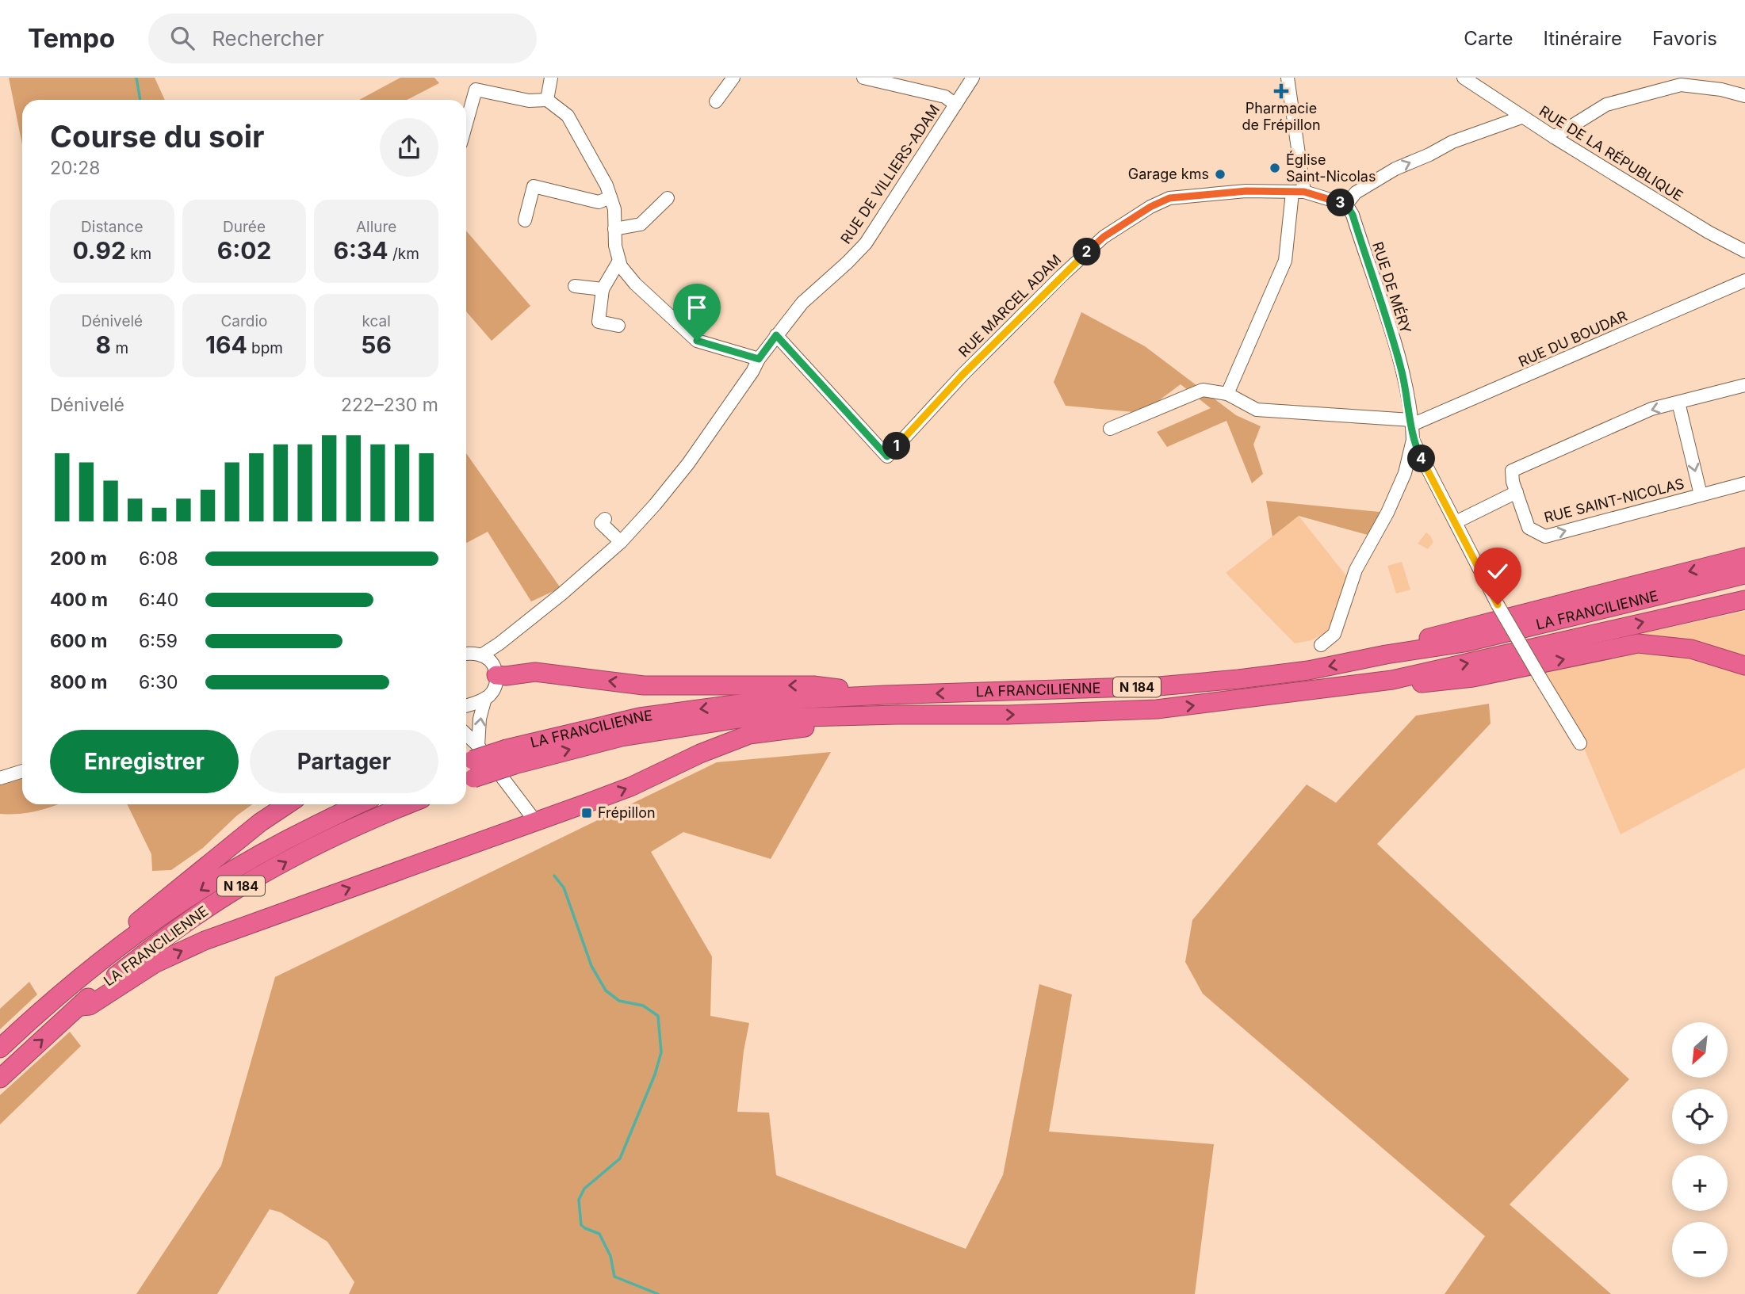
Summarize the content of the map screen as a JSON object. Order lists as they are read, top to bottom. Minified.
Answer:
{"streets":{"highway":["LA FRANCILIENNE","N 184"],"street":["RUE DE LA RÉPUBLIQUE","RUE DE VILLIERS-ADAM","RUE DE MÉRY","RUE MARCEL ADAM","RUE DU BOUDAR","RUE SAINT-NICOLAS"]},"crossings":[["RUE DE VILLIERS-ADAM","RUE MARCEL ADAM"],["RUE DE MÉRY","RUE DU BOUDAR"]],"places":{"health":["Pharmacie de Frépillon"],"other":["Église Saint-Nicolas","Garage kms"],"transit":["Frépillon"]},"north":"bottom left","page":{"header":"Tempo","search":"Rechercher","nav":["Carte","Itinéraire","Favoris"],"heading":["Course du soir","20:28"],"pins":["3","2","1","4"],"stats":[["Distance","0.92 km"],["Durée","6:02"],["Allure","6:34 /km"],["Dénivelé","8 m"],["Cardio","164 bpm"],["kcal","56"]],"chart":["Dénivelé","222–230 m"],"list":[{"name":"200 m","note":"6:08"},{"name":"400 m","note":"6:40"},{"name":"600 m","note":"6:59"},{"name":"800 m","note":"6:30"}],"buttons":["Enregistrer","Partager"],"map_buttons":["+","−"]}}
